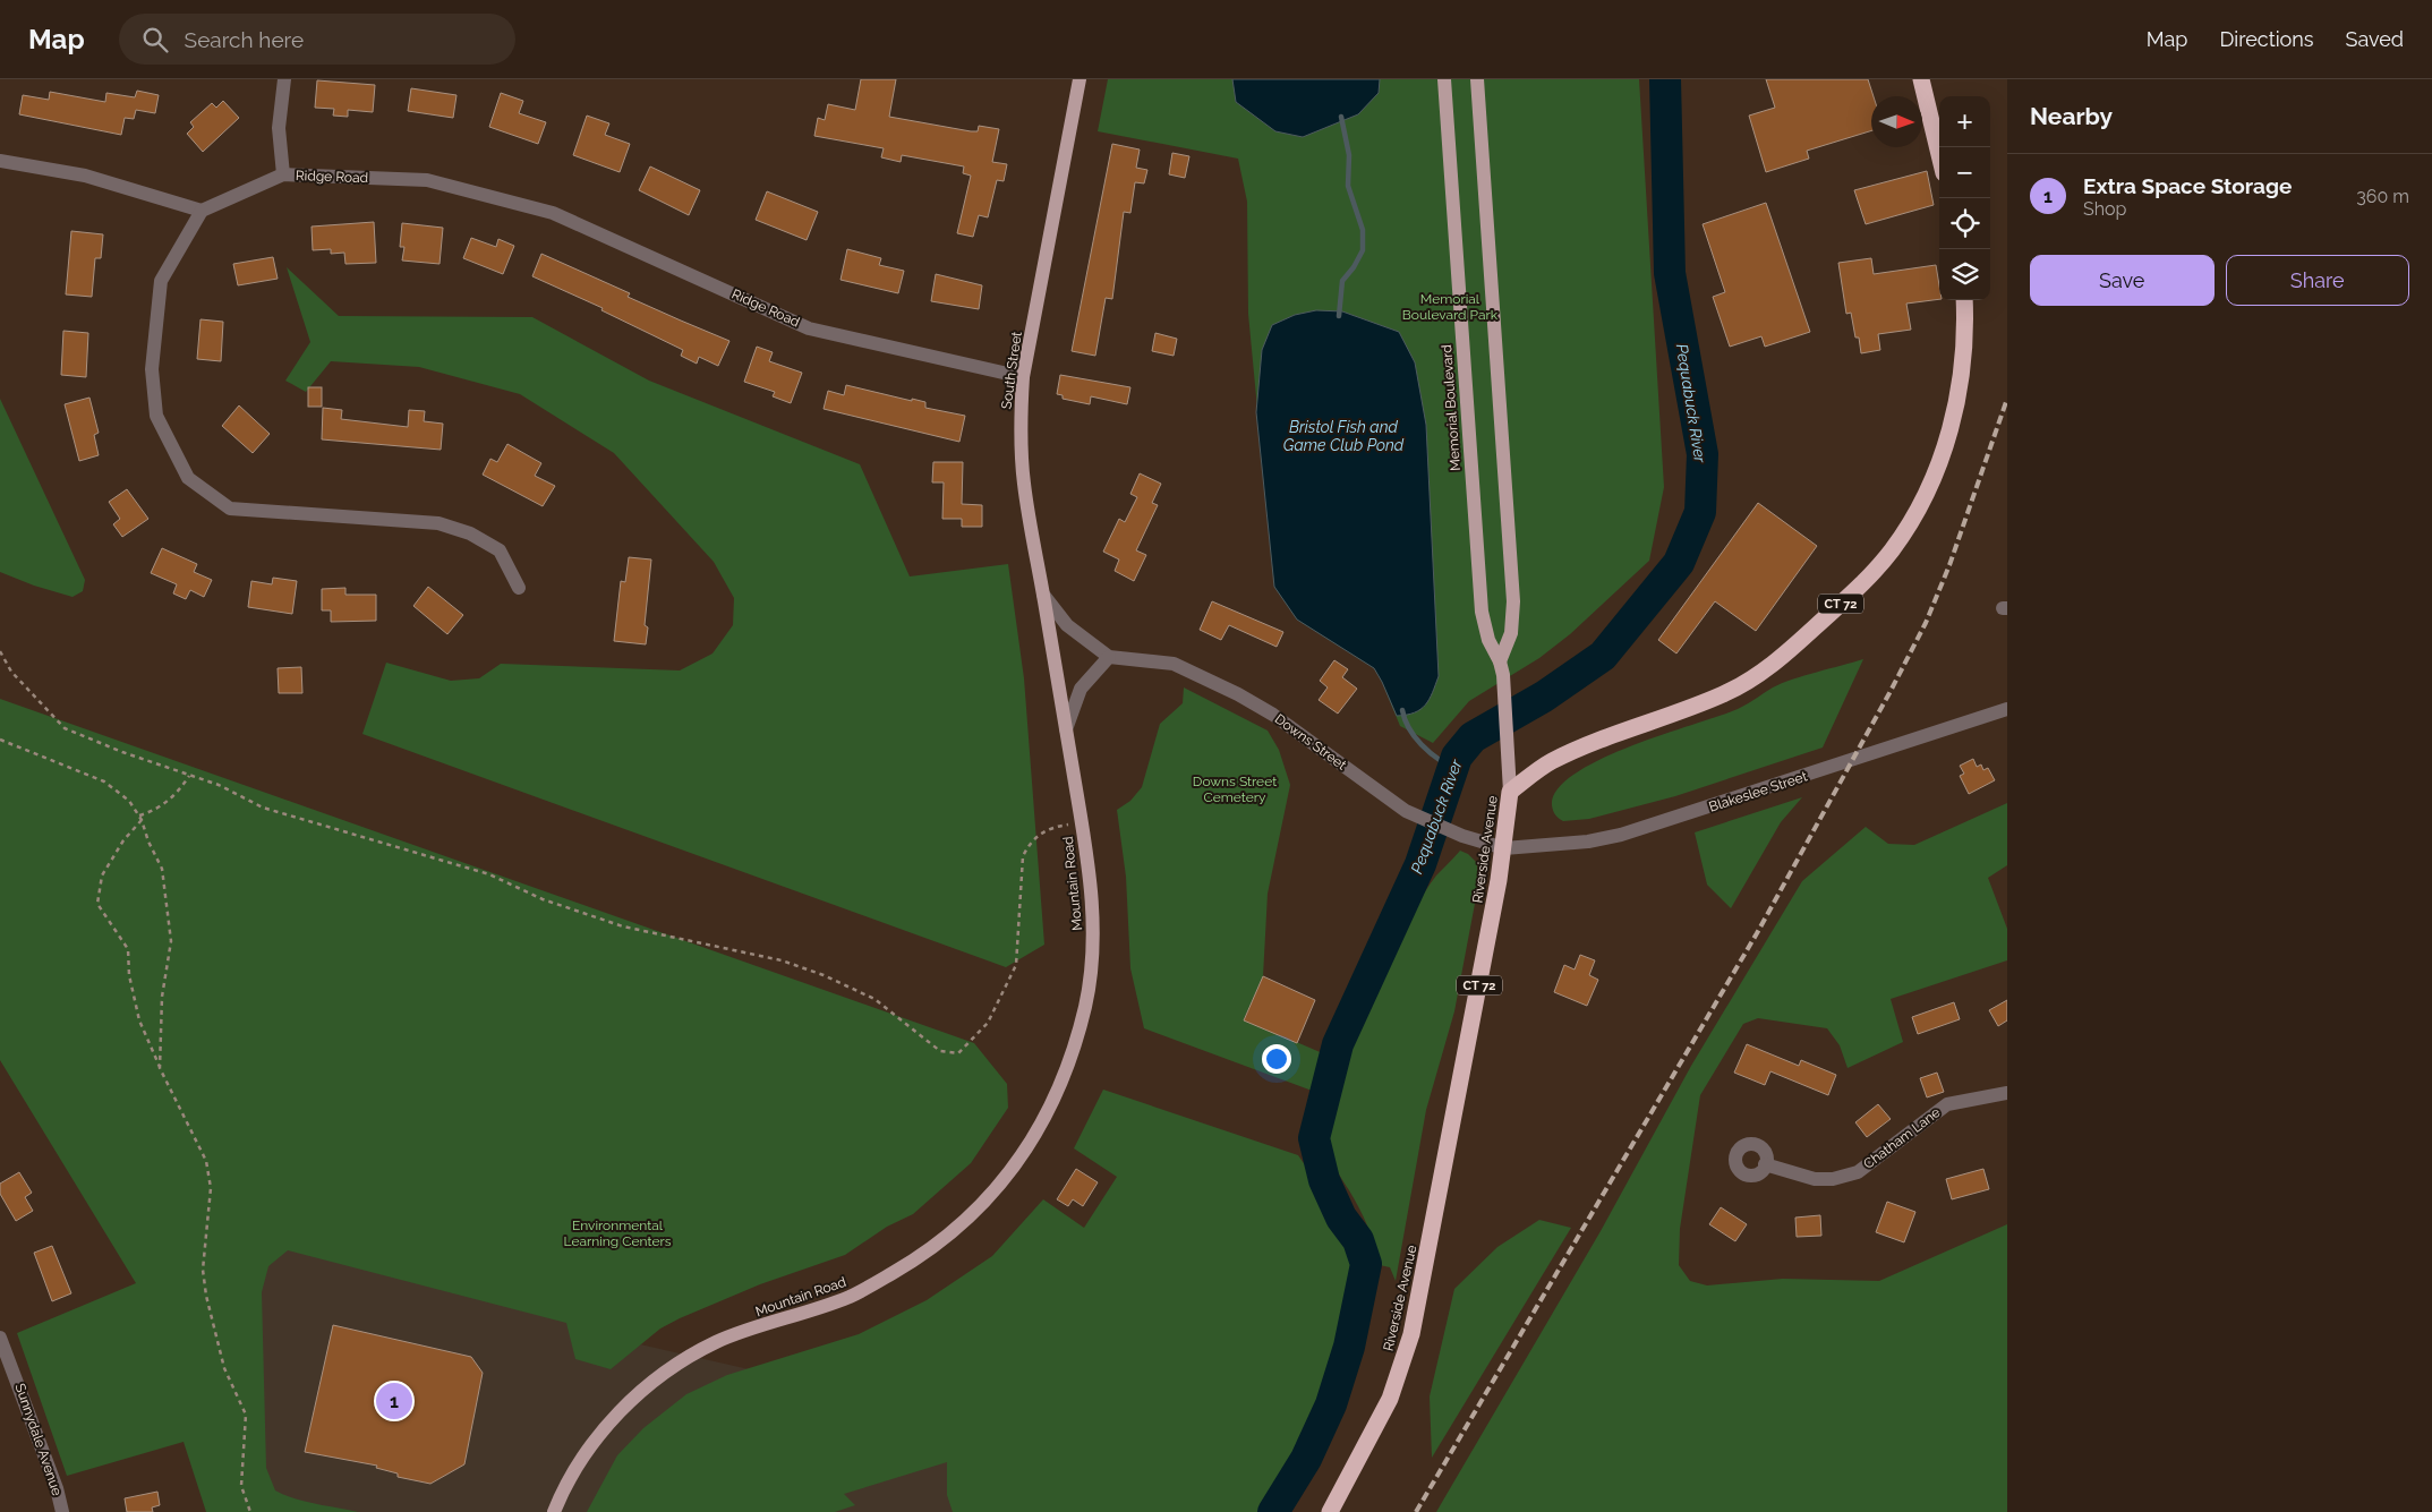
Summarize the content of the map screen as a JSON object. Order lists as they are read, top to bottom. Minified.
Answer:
{"streets":{"highway":["CT 72","Riverside Avenue"],"main road":["South Street","Memorial Boulevard","Mountain Road"],"street":["Ridge Road","Downs Street","Blakeslee Street","Chatham Lane","Sunnydale Avenue"]},"crossings":[["Ridge Road","South Street"],["South Street","Mountain Road"],["Memorial Boulevard","Riverside Avenue"],["Downs Street","Blakeslee Street"],["Downs Street","Riverside Avenue"],["Blakeslee Street","Riverside Avenue"]],"water":["Pequabuck River","Bristol Fish and Game Club Pond"],"parks":["Memorial Boulevard Park","Downs Street Cemetery","Environmental Learning Centers"],"north":"right","page":{"header":"Map","search":"Search here","nav":["Map","Directions","Saved"],"heading":"Nearby","map_buttons":["+","−"],"list":[{"mark":"1","name":"Extra Space Storage","note":"Shop","value":"360 m"}],"buttons":["Save","Share"],"pins":"1"}}
